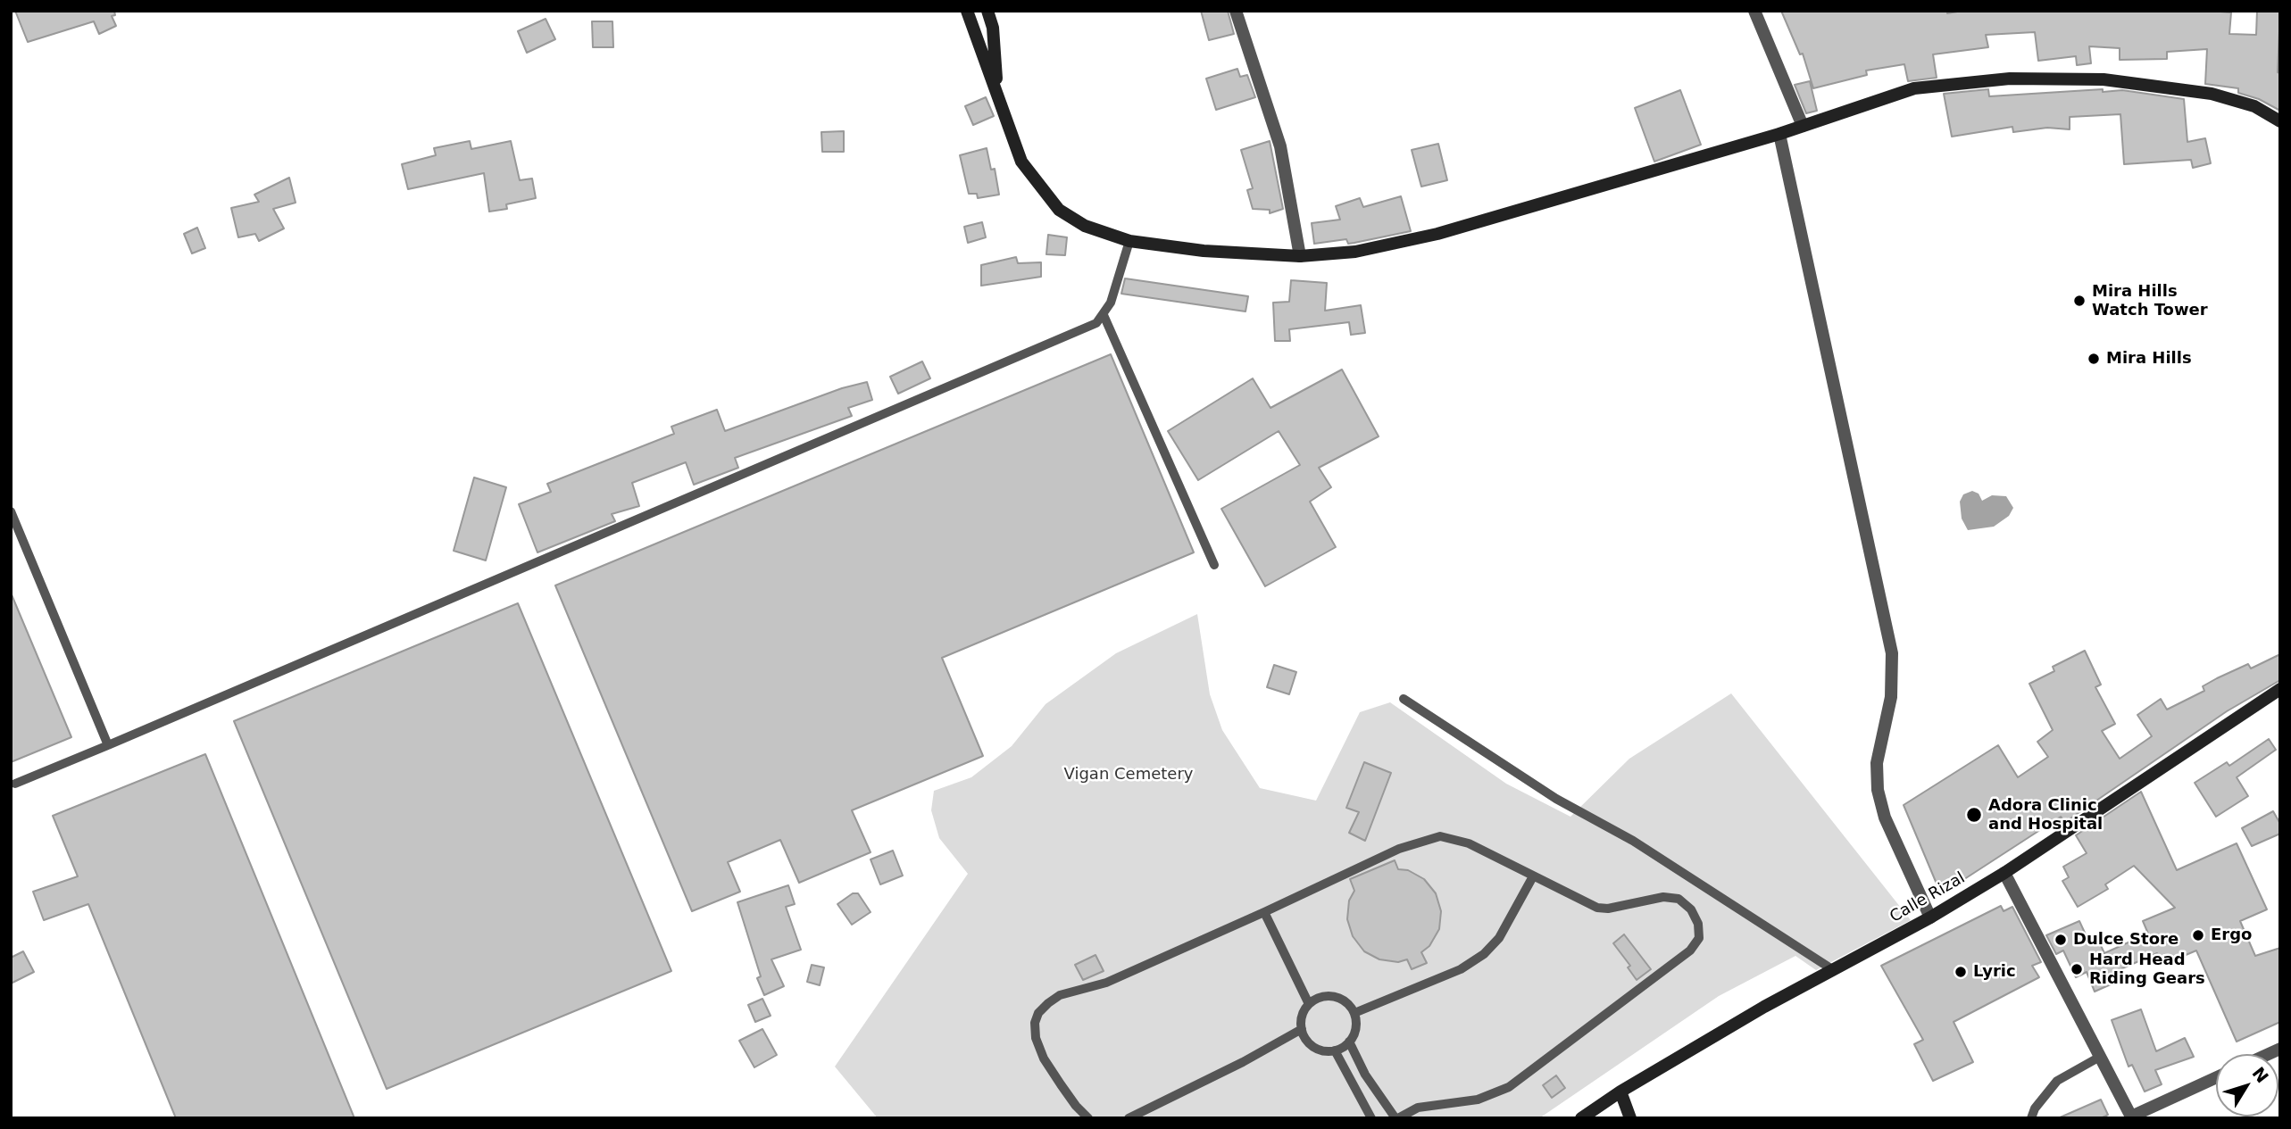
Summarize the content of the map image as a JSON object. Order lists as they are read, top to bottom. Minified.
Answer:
{"streets":{"street":["Calle Rizal"]},"parks":["Vigan Cemetery"],"places":["Mira Hills Watch Tower","Mira Hills","Adora Clinic and Hospital","Ergo","Dulce Store","Hard Head Riding Gears","Lyric"],"north":"top right"}
